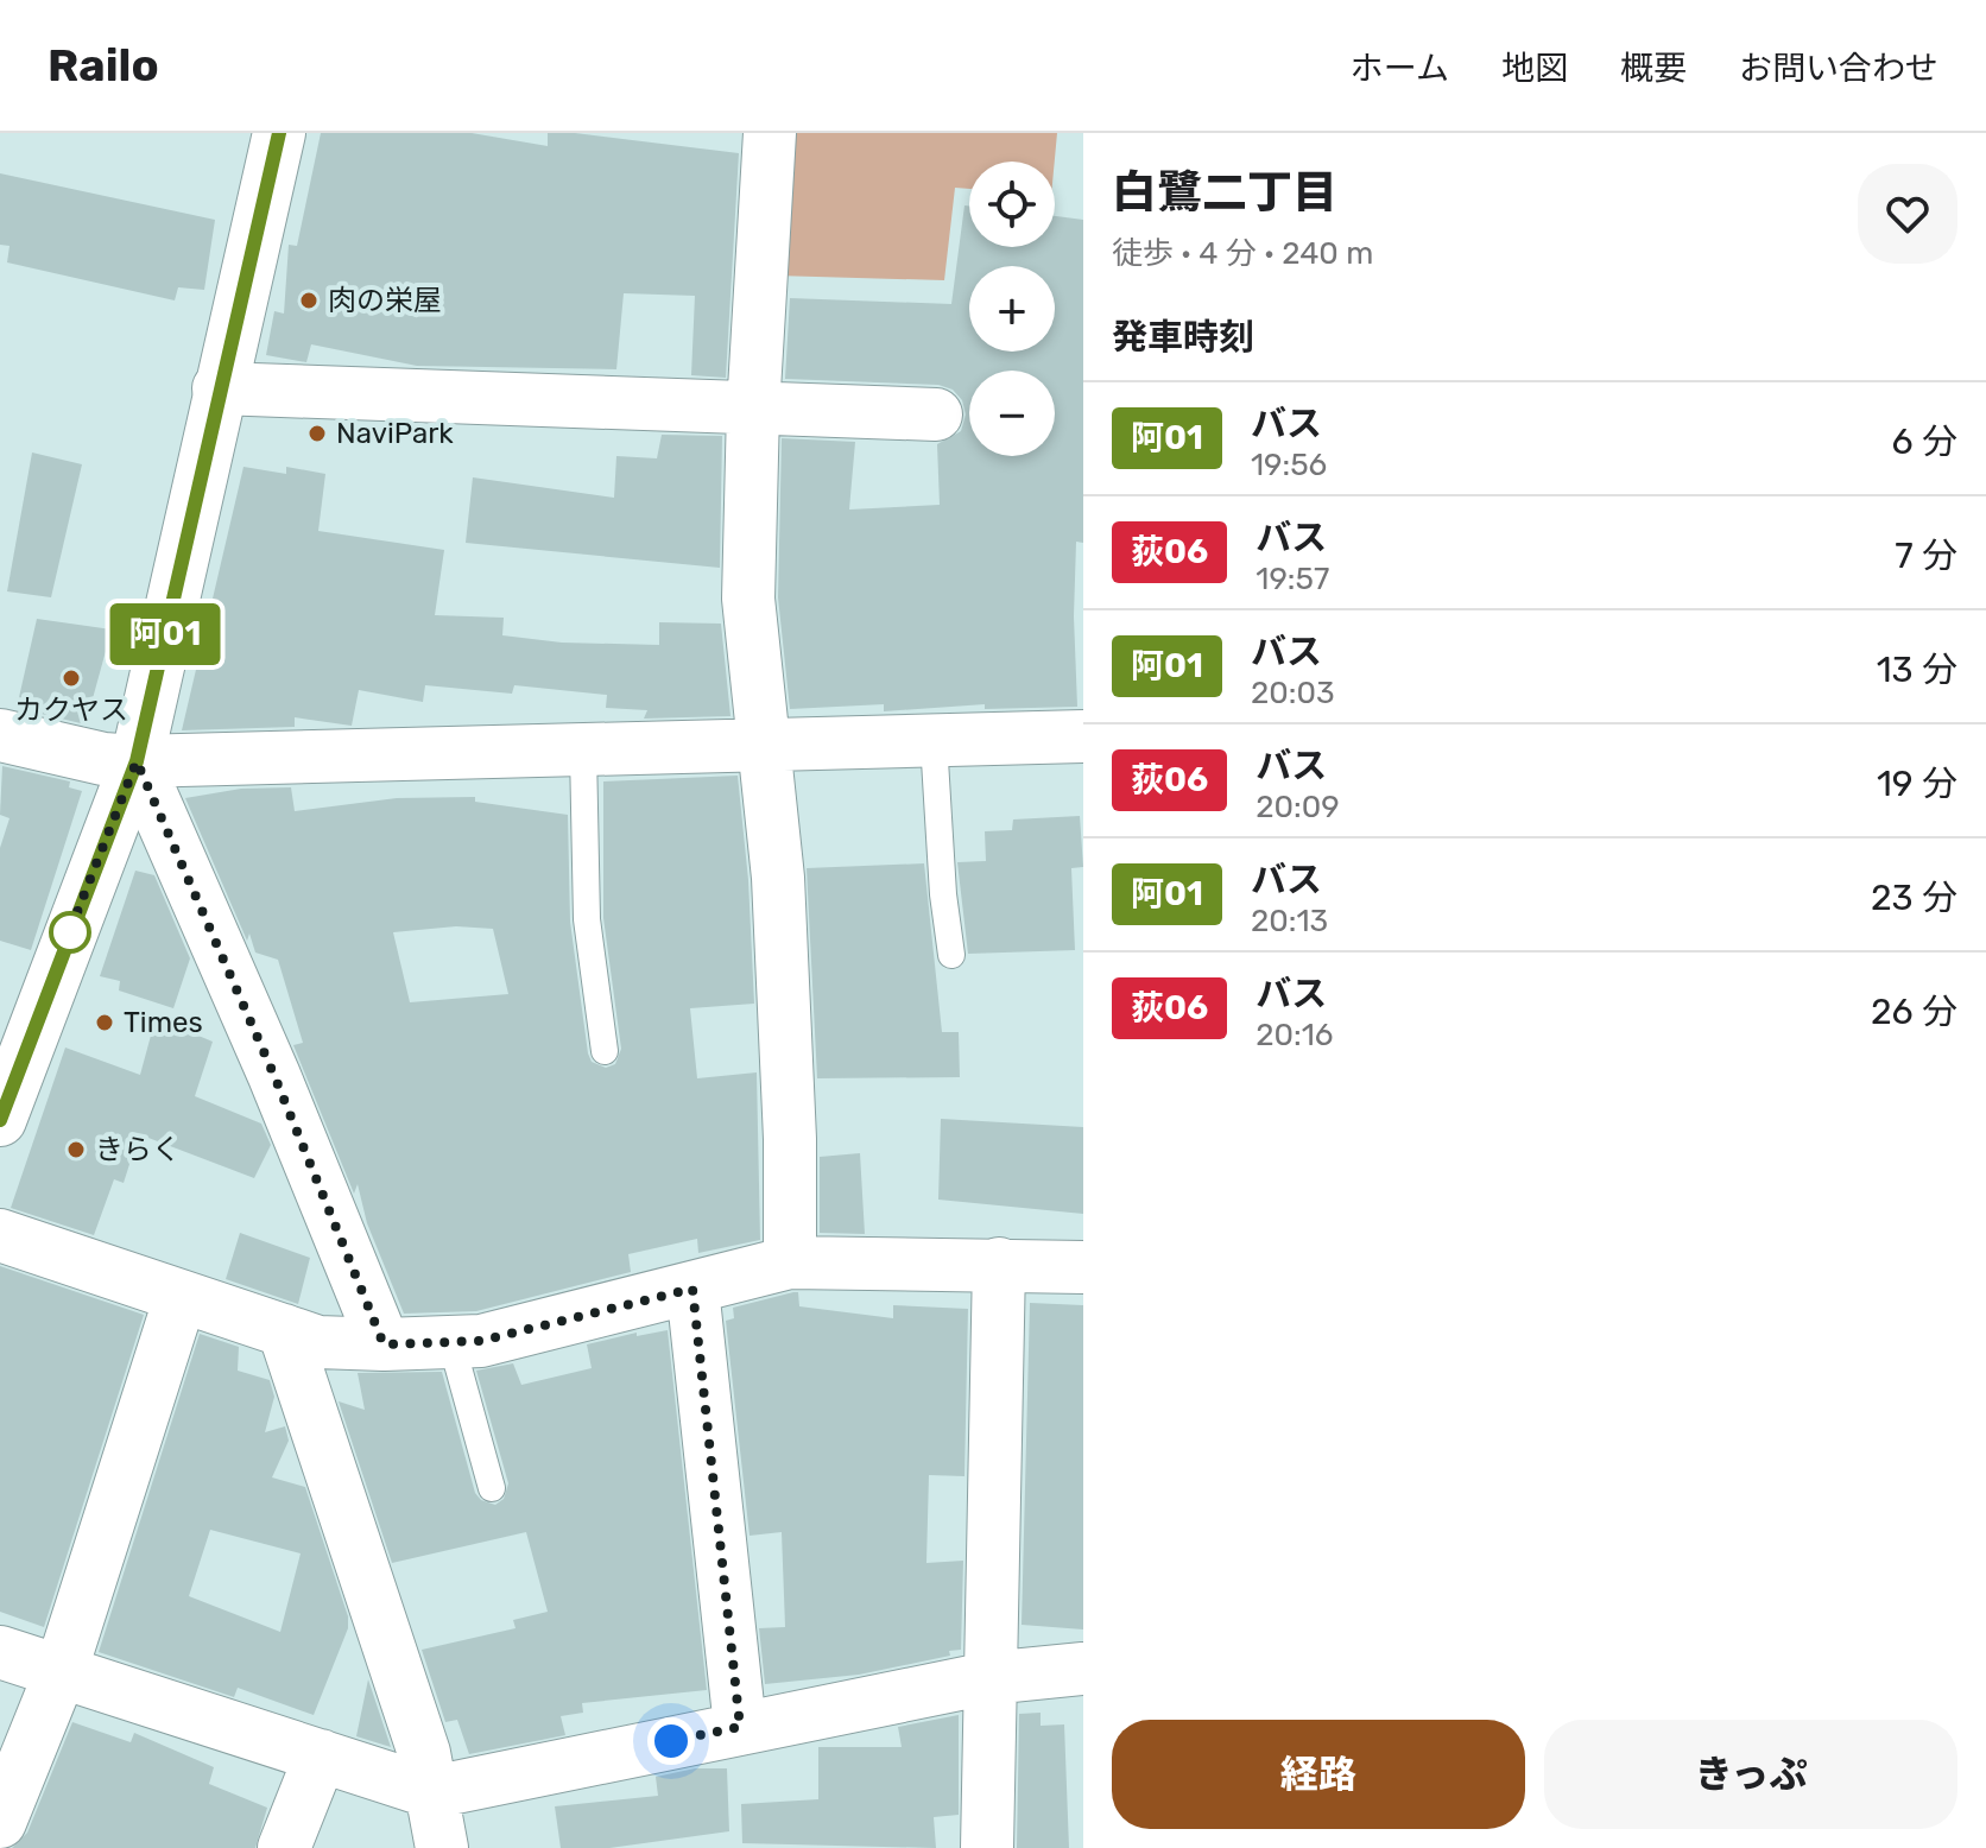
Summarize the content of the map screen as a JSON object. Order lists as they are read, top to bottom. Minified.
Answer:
{"places":["肉の栄屋","NaviPark","カクヤス","Times","きらく"],"lines":["bus line 阿01"],"page":{"header":"Railo","nav":["ホーム","地図","概要","お問い合わせ"],"on_map":"阿01","heading":[["白鷺二丁目","徒歩 · 4 分 · 240 m"],"発車時刻"],"map_buttons":["+","−"],"list":[{"mark":"阿01","name":"バス","note":"19:56","value":"6 分"},{"mark":"荻06","name":"バス","note":"19:57","value":"7 分"},{"mark":"阿01","name":"バス","note":"20:03","value":"13 分"},{"mark":"荻06","name":"バス","note":"20:09","value":"19 分"},{"mark":"阿01","name":"バス","note":"20:13","value":"23 分"},{"mark":"荻06","name":"バス","note":"20:16","value":"26 分"}],"buttons":["経路","きっぷ"]}}
